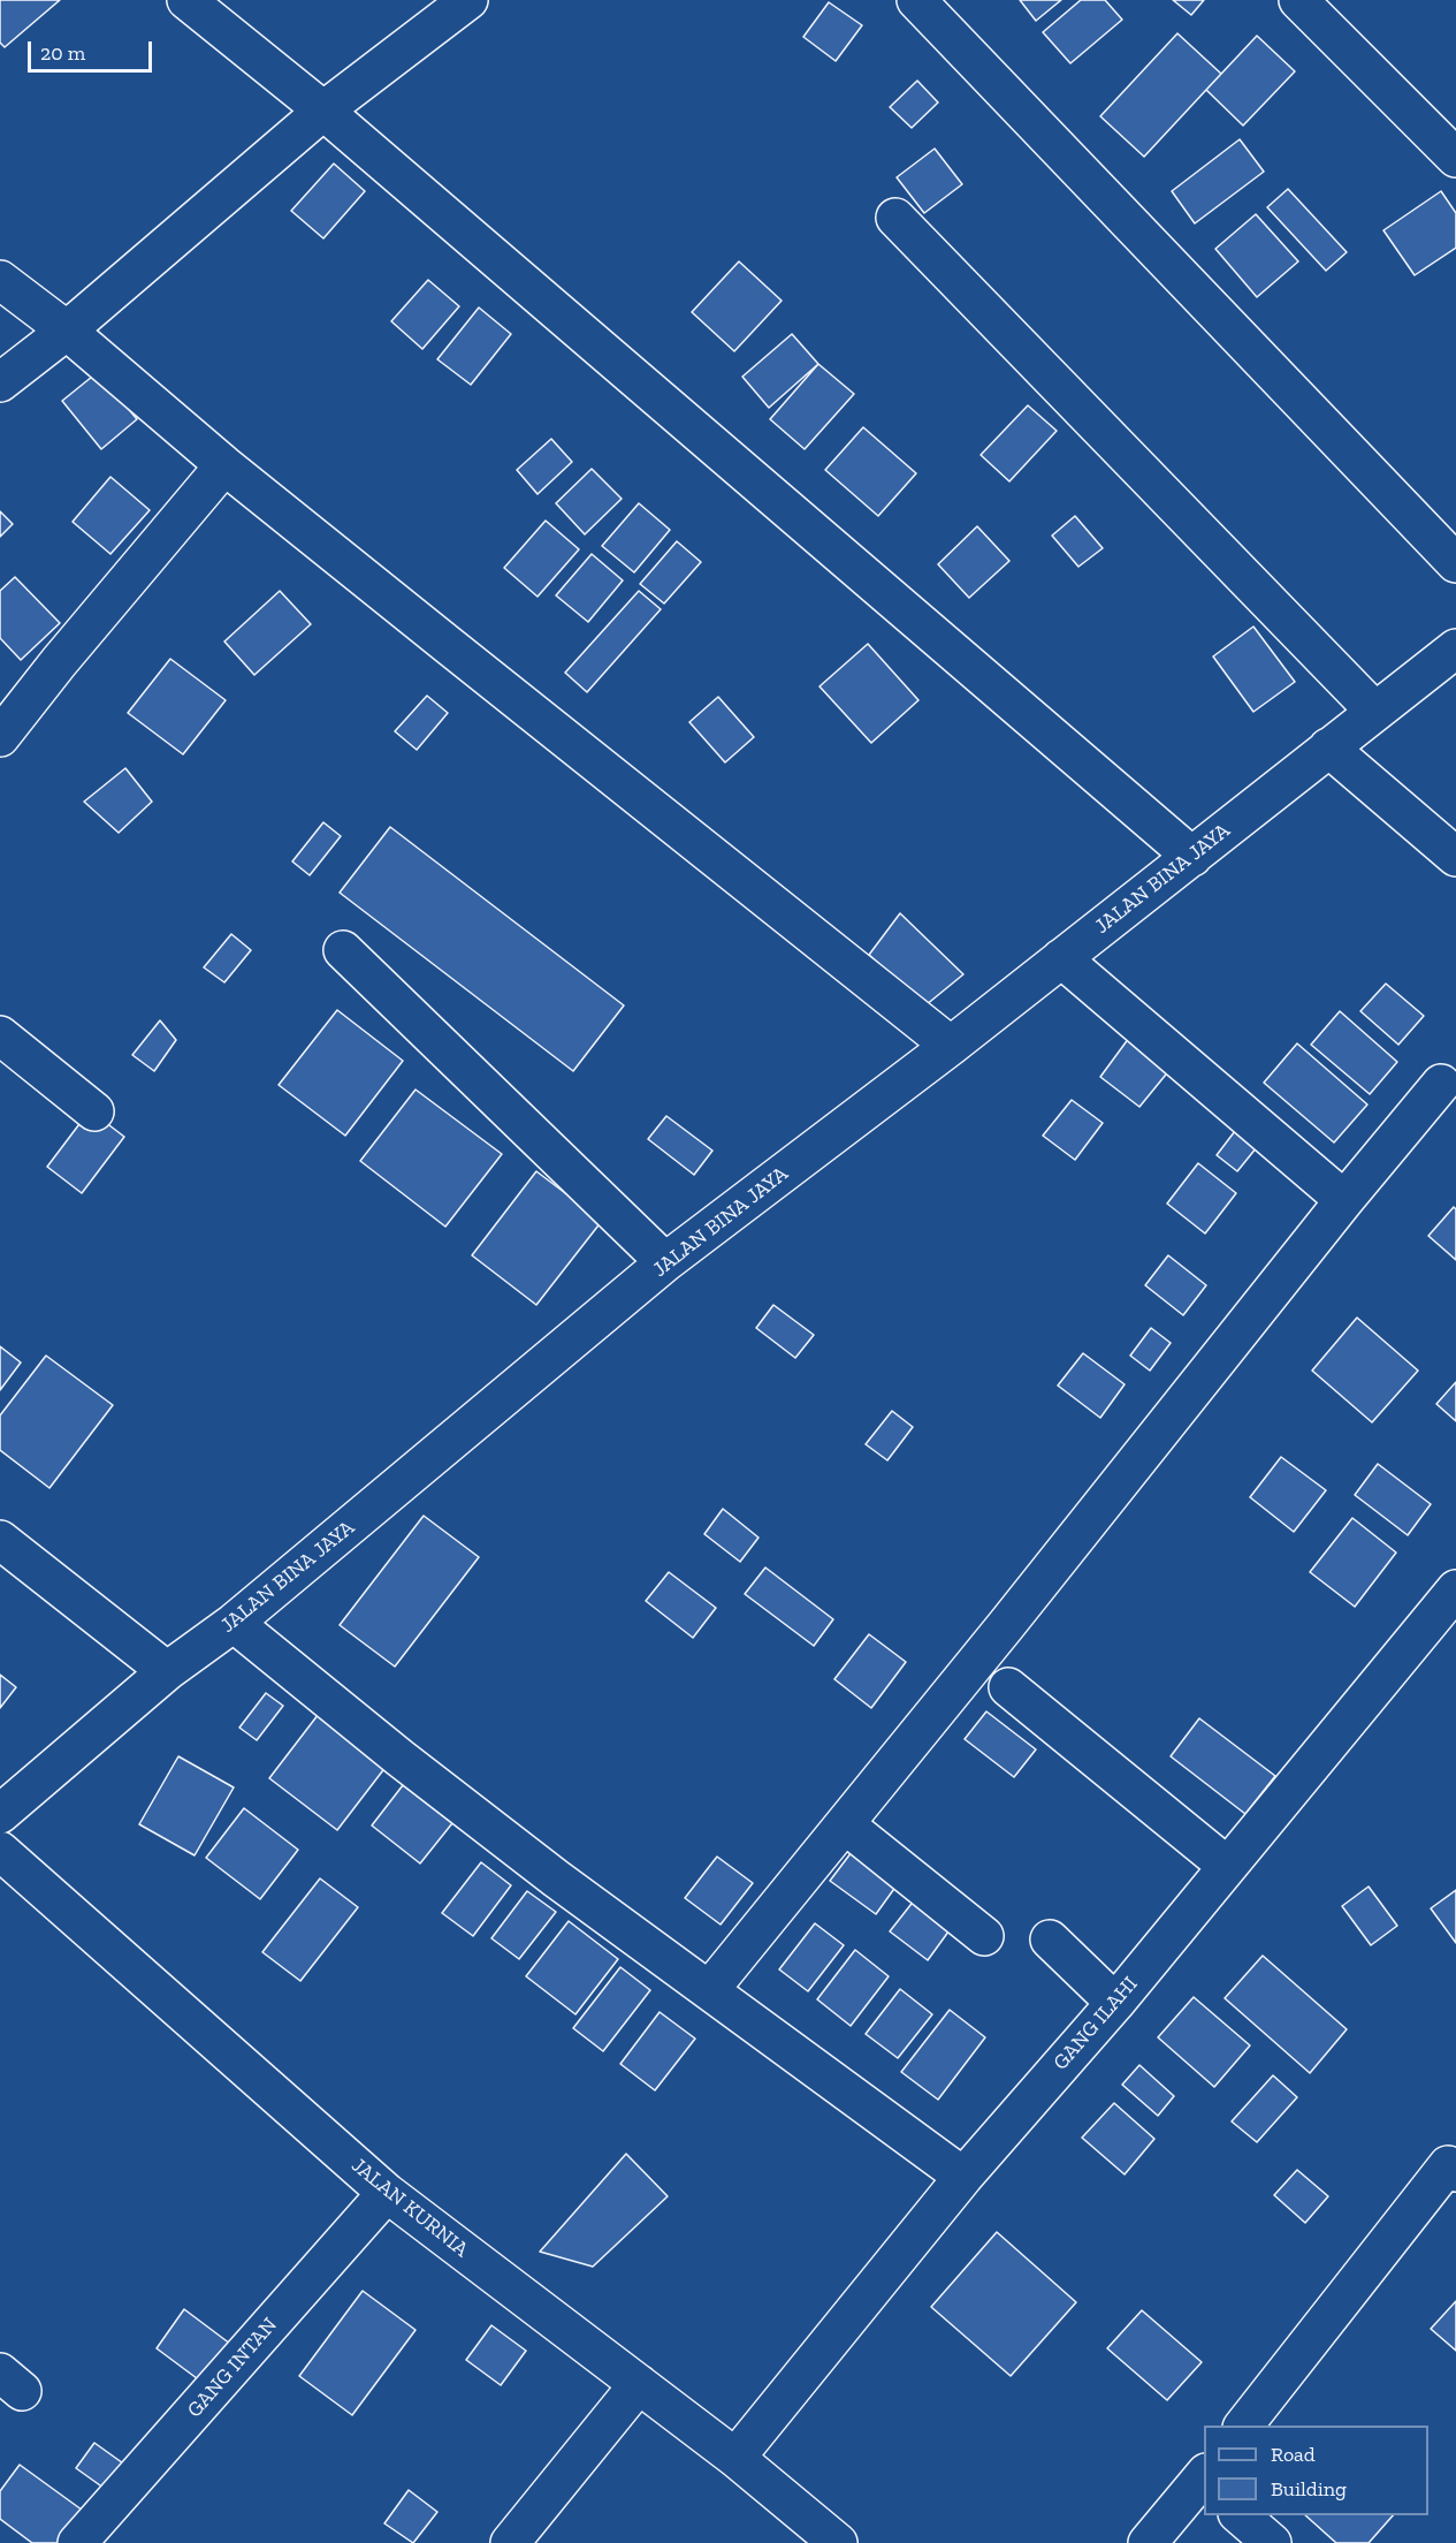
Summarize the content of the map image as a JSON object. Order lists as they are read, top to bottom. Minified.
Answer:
{"streets":{"street":["JALAN BINA JAYA","GANG ILAHI","JALAN KURNIA","GANG INTAN"]},"crossings":[["GANG ILAHI","JALAN KURNIA"],["JALAN KURNIA","GANG INTAN"]],"legend":["Road","Building"],"scale_bar":"20 m"}
